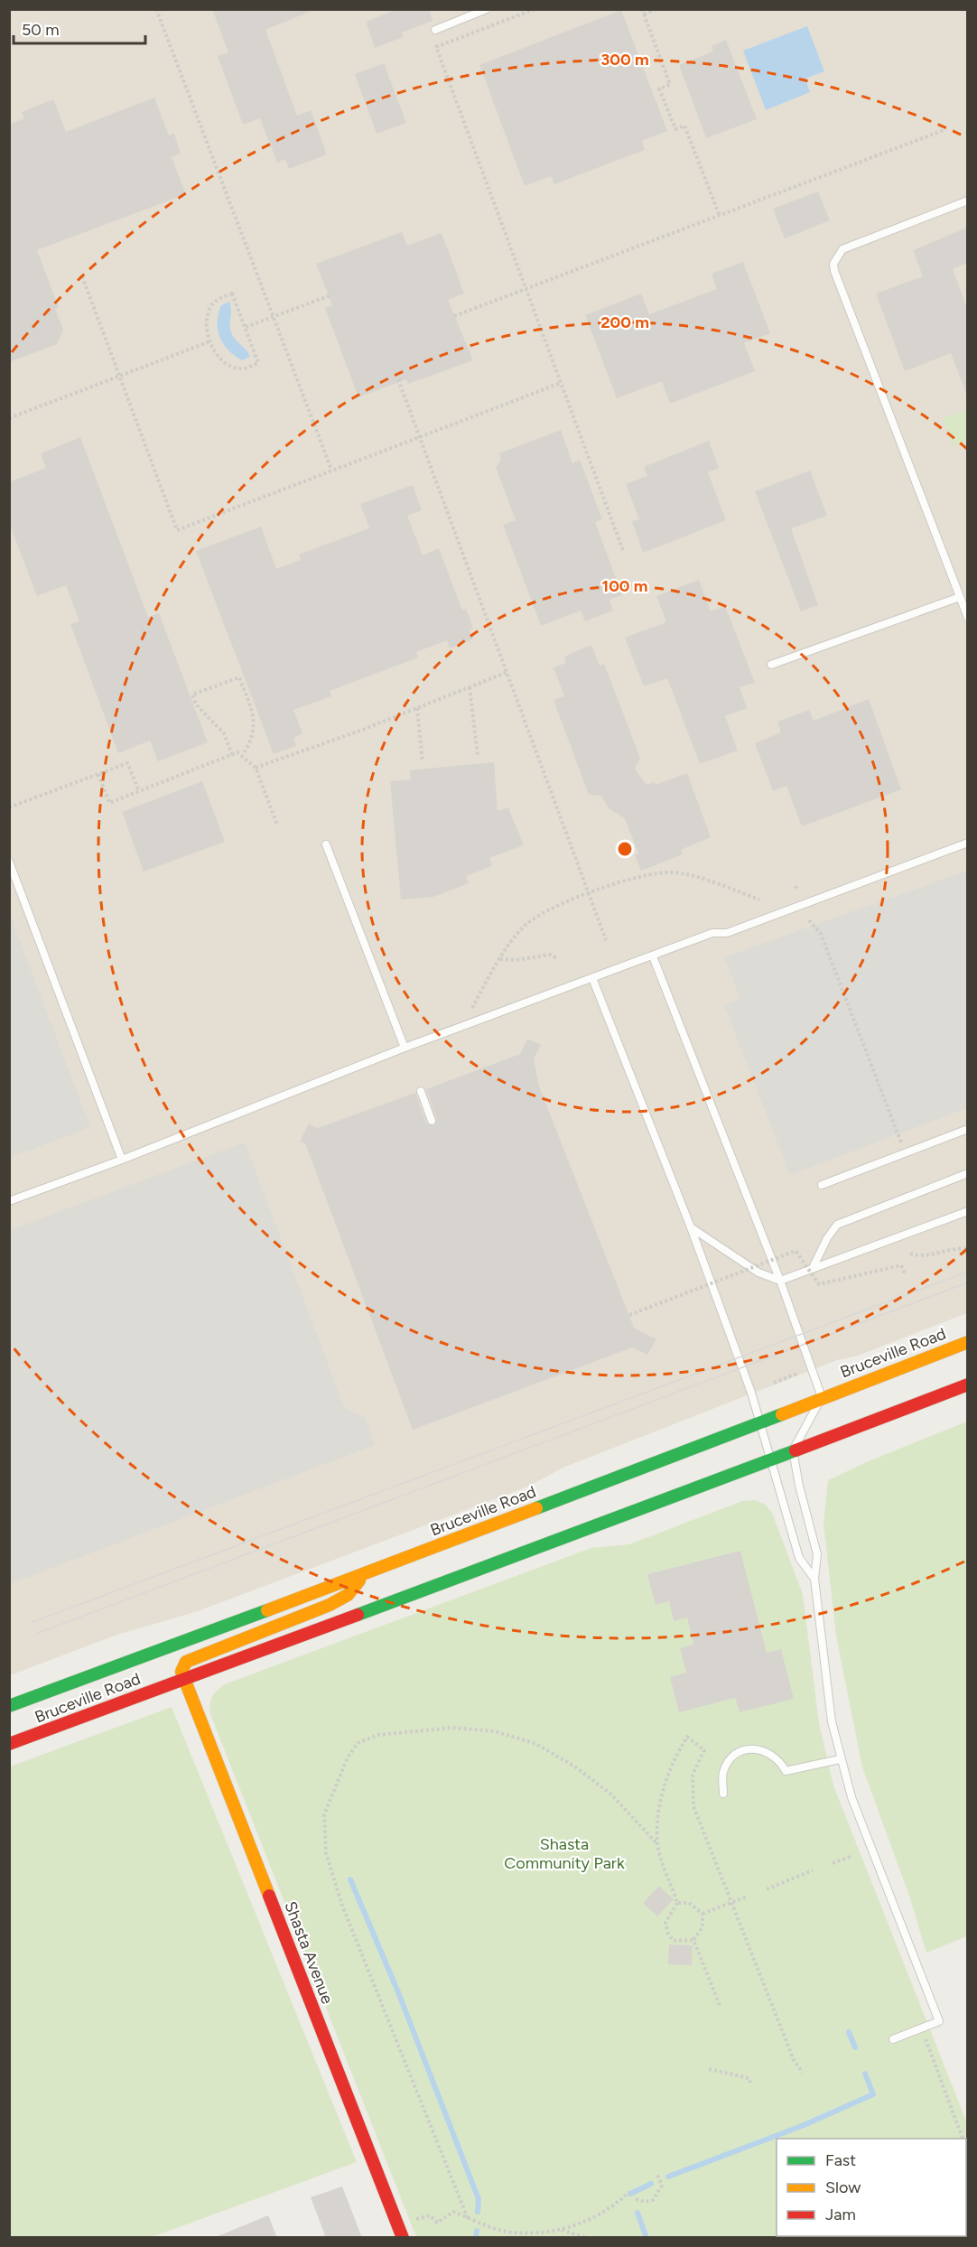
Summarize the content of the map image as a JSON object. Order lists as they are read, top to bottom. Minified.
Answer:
{"streets":{"main road":["Bruceville Road","Shasta Avenue"]},"crossings":[["Bruceville Road","Shasta Avenue"]],"parks":["Shasta Community Park"],"legend":["Fast","Slow","Jam"],"scale_bar":"50 m","rings":["300 m","200 m","100 m"]}
